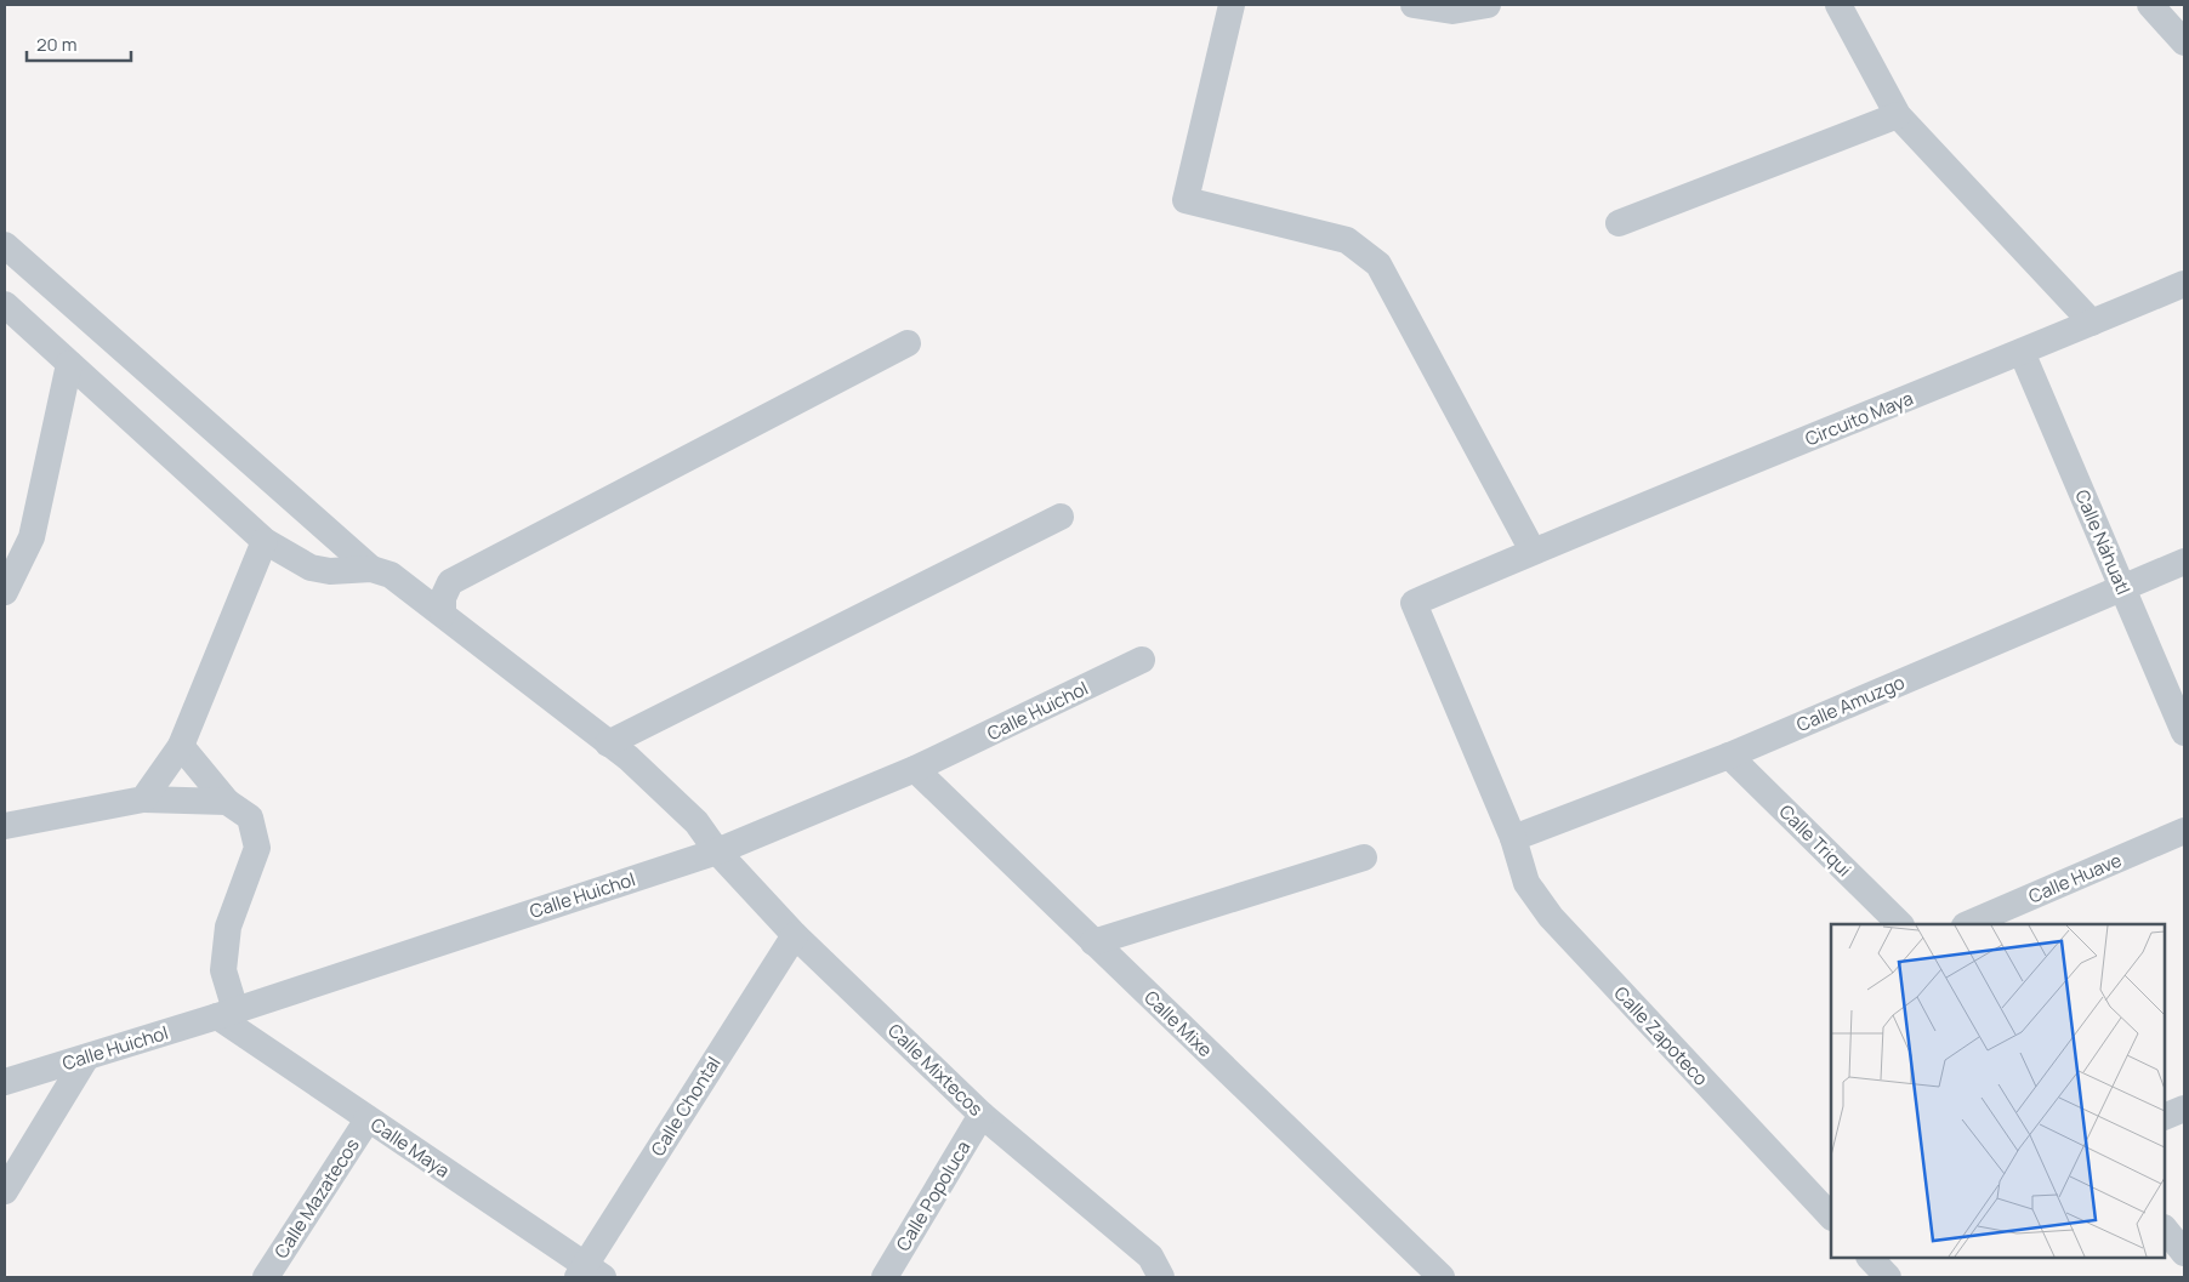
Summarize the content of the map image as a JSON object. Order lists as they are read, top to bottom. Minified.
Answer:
{"streets":{"street":["Circuito Maya","Calle Náhuatl","Calle Amuzgo","Calle Huichol","Calle Triqui","Calle Huave","Calle Mixe","Calle Zapoteco","Calle Mixtecos","Calle Chontal","Calle Maya","Calle Popoluca","Calle Mazatecos"]},"crossings":[["Circuito Maya","Calle Náhuatl"],["Circuito Maya","Calle Amuzgo"],["Circuito Maya","Calle Zapoteco"],["Calle Náhuatl","Calle Amuzgo"],["Calle Amuzgo","Calle Triqui"],["Calle Amuzgo","Calle Zapoteco"],["Calle Huichol","Calle Mixe"],["Calle Huichol","Calle Mixtecos"],["Calle Huichol","Calle Maya"],["Calle Mixtecos","Calle Chontal"],["Calle Mixtecos","Calle Popoluca"],["Calle Chontal","Calle Maya"],["Calle Maya","Calle Mazatecos"]],"scale_bar":"20 m"}
